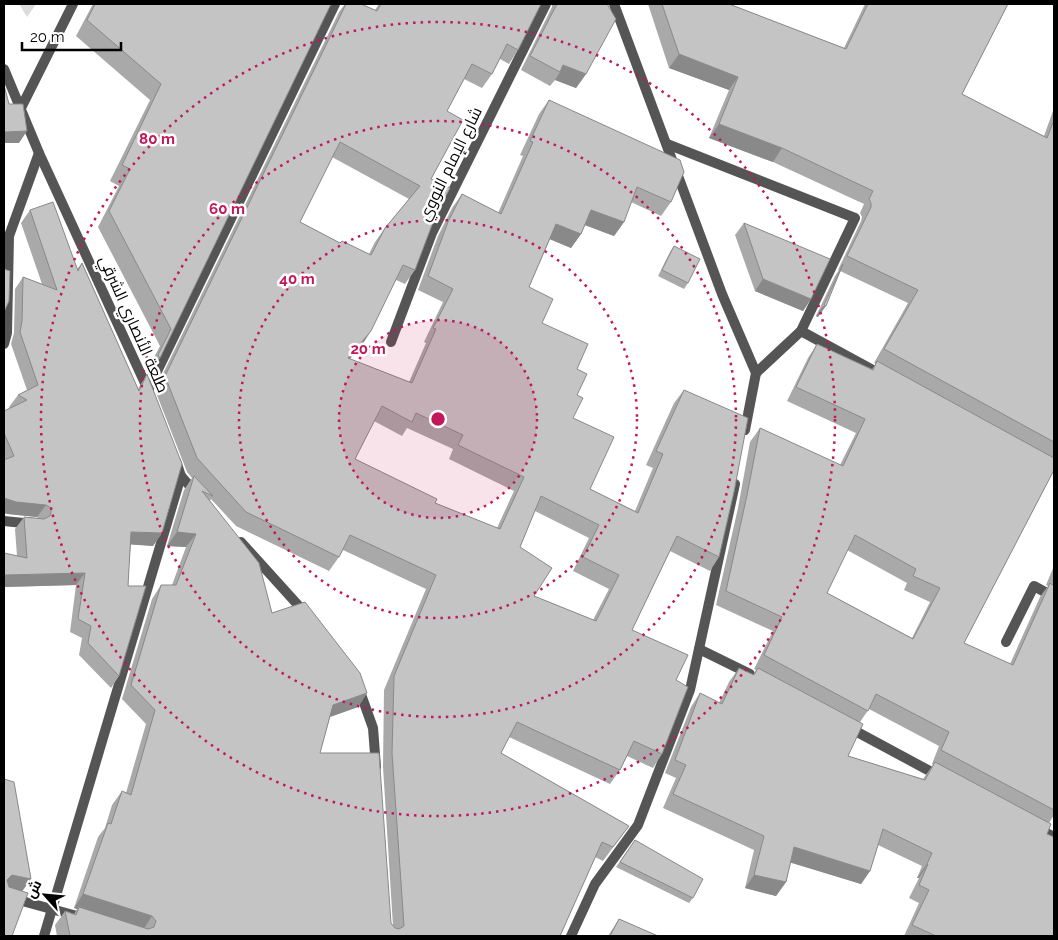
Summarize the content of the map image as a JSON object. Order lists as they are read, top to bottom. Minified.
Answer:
{"streets":{"street":["شارع الإمام النووي","طلعة الأنصاري الشرقي"]},"scale_bar":"20 m","north":"top left","rings":["80 m","60 m","40 m","20 m"]}
